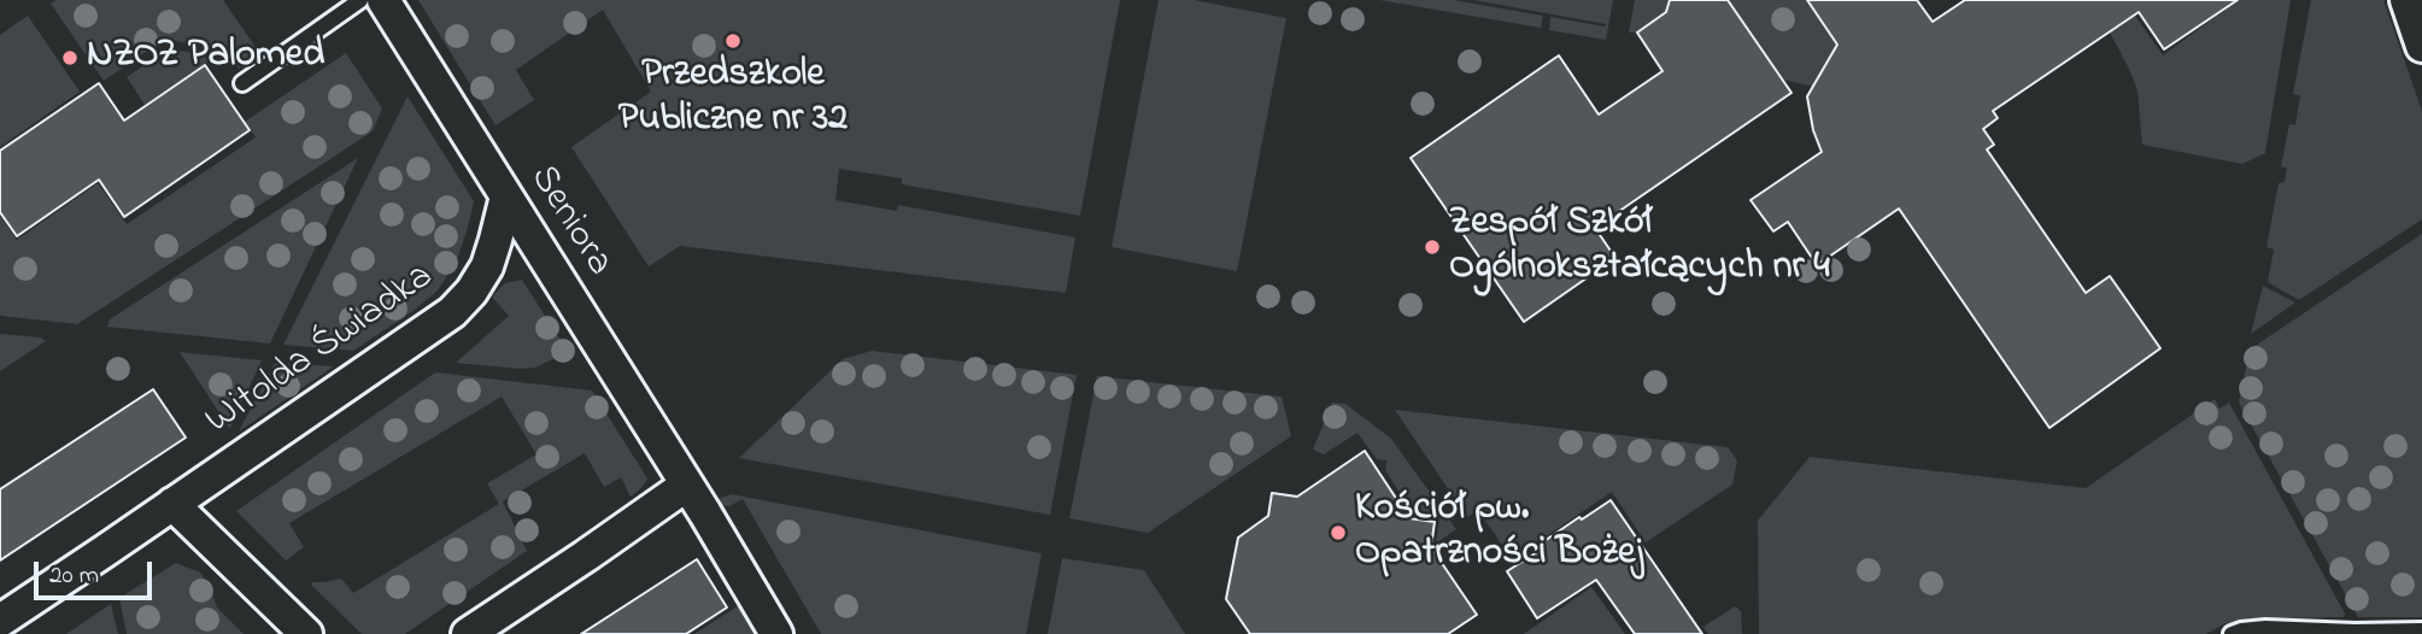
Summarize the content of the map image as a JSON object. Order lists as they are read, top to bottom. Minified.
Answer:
{"streets":{"street":["Seniora","Witolda Świadka"]},"crossings":[["Seniora","Witolda Świadka"]],"places":["Przedszkole Publiczne nr 32","NZOZ Palomed","Zespół Szkół Ogólnokształcących nr 4","Kościół pw. Opatrzności Bożej"],"scale_bar":"20 m"}
